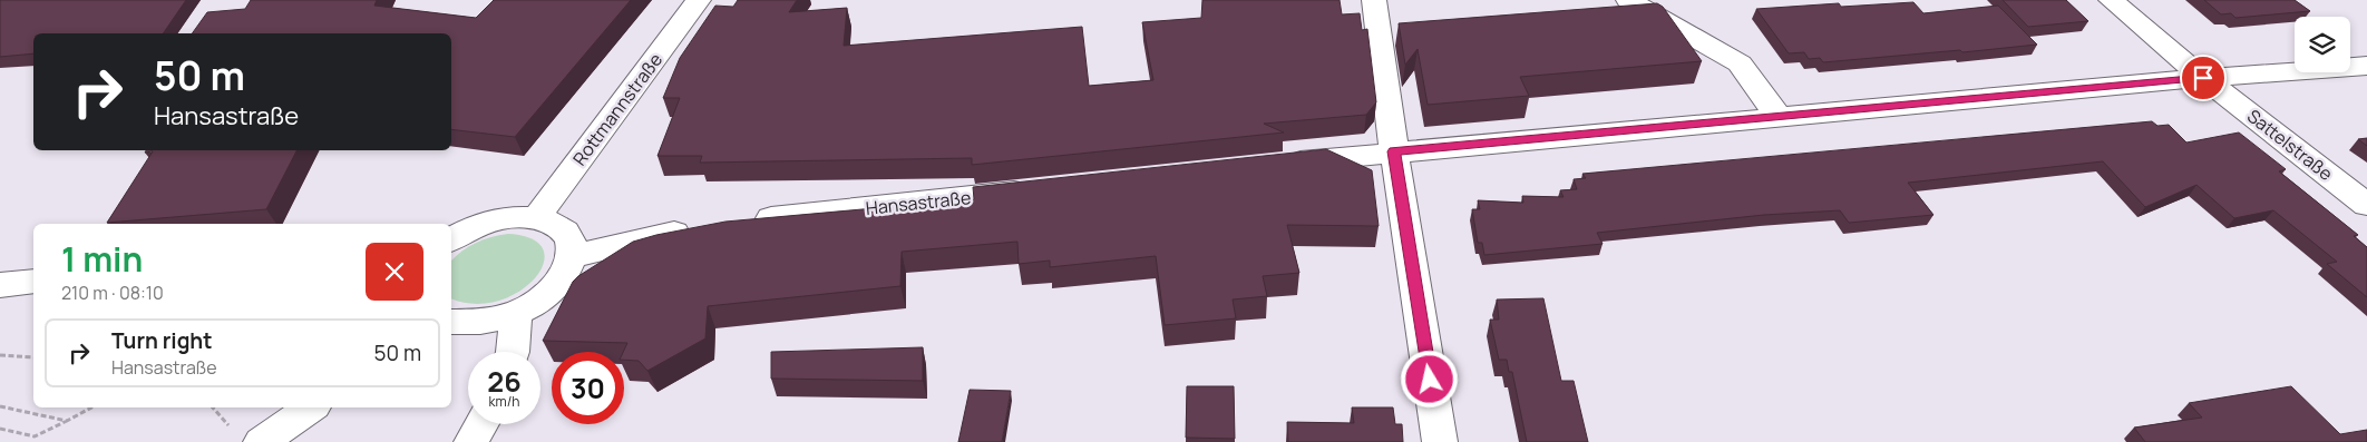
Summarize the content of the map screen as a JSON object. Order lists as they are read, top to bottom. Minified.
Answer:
{"streets":{"street":["Rottmannstraße","Sattelstraße","Hansastraße"]},"page":{"turn":["50 m","Hansastraße"],"heading":["1 min","210 m · 08:10"],"list":[{"name":"Turn right","note":"Hansastraße","value":"50 m"}],"speed":"26 km/h","limit":"30"}}
